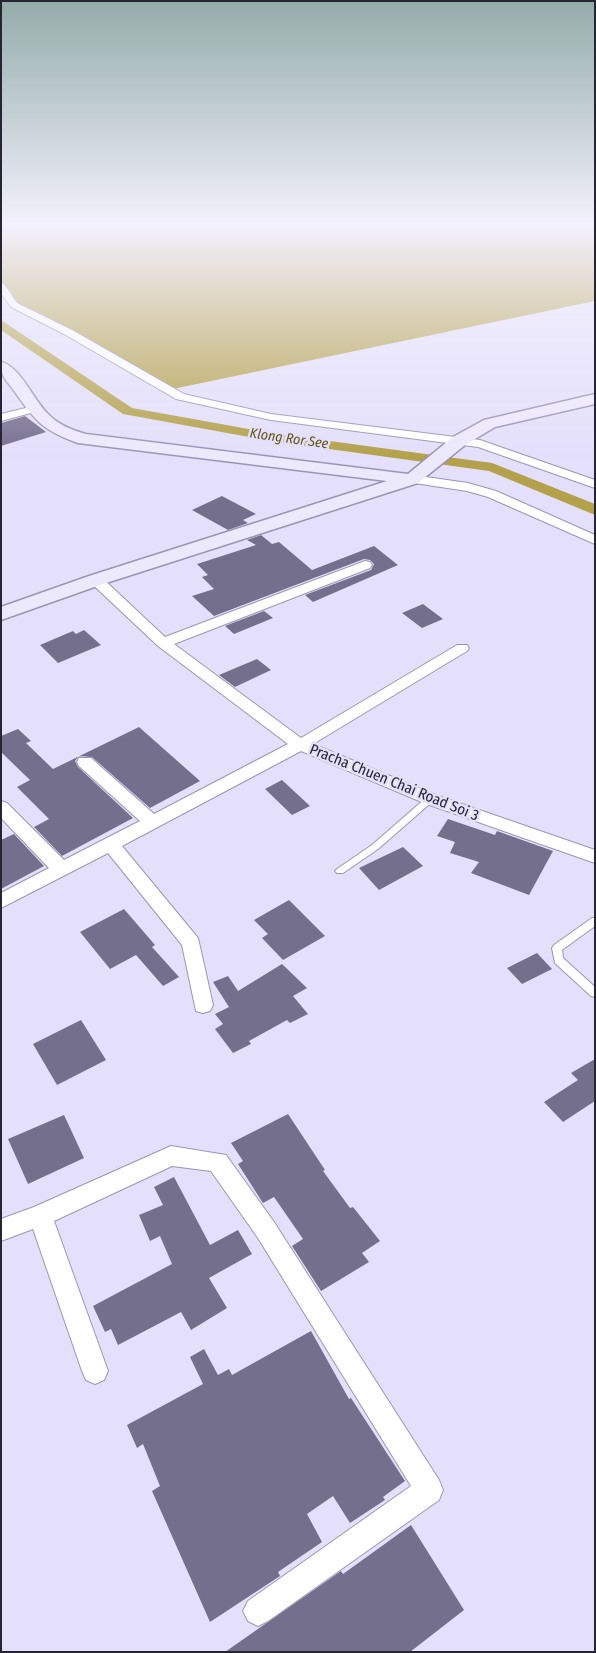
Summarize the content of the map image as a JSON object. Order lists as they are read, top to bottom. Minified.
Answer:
{"streets":{"street":["Pracha Chuen Chai Road Soi 3"]},"water":["Klong Ror See"]}
